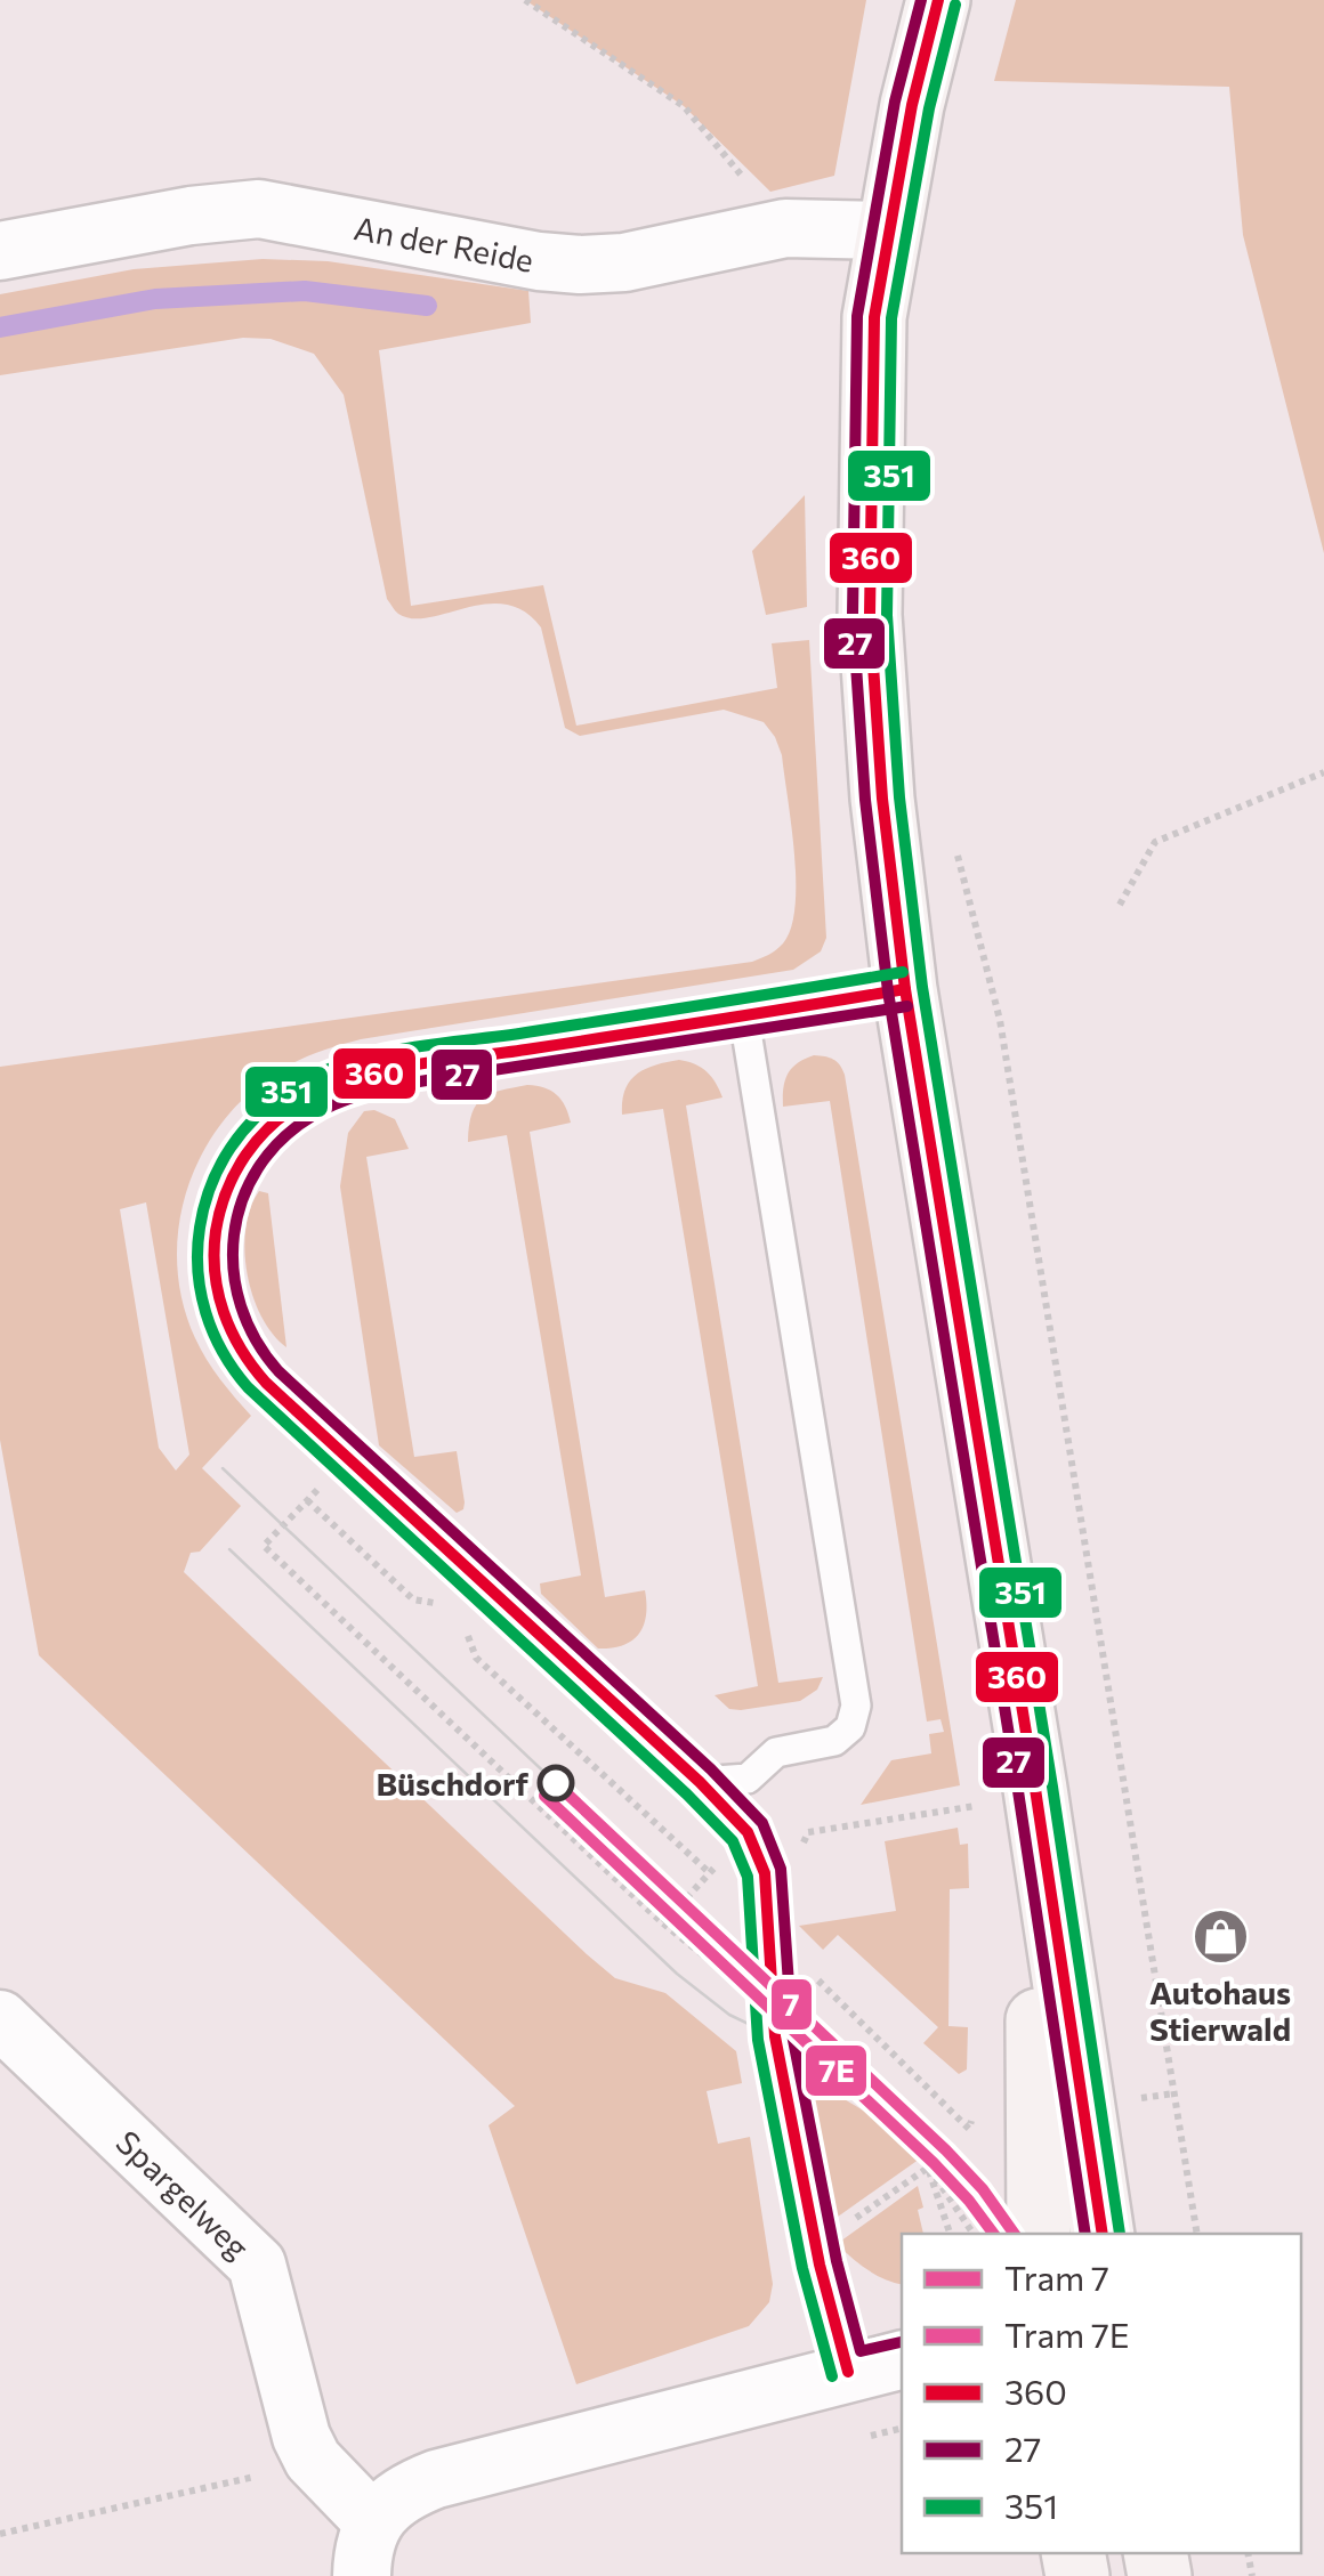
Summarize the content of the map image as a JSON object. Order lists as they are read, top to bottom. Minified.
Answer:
{"streets":{"street":["An der Reide","Spargelweg"]},"places":{"other":["Büschdorf"],"shop":["Autohaus Stierwald"]},"lines":["transit line 360","transit line 27","transit line 351","tram line 7","tram line 7E"],"legend":["Tram 7","Tram 7E","360","27","351"]}
